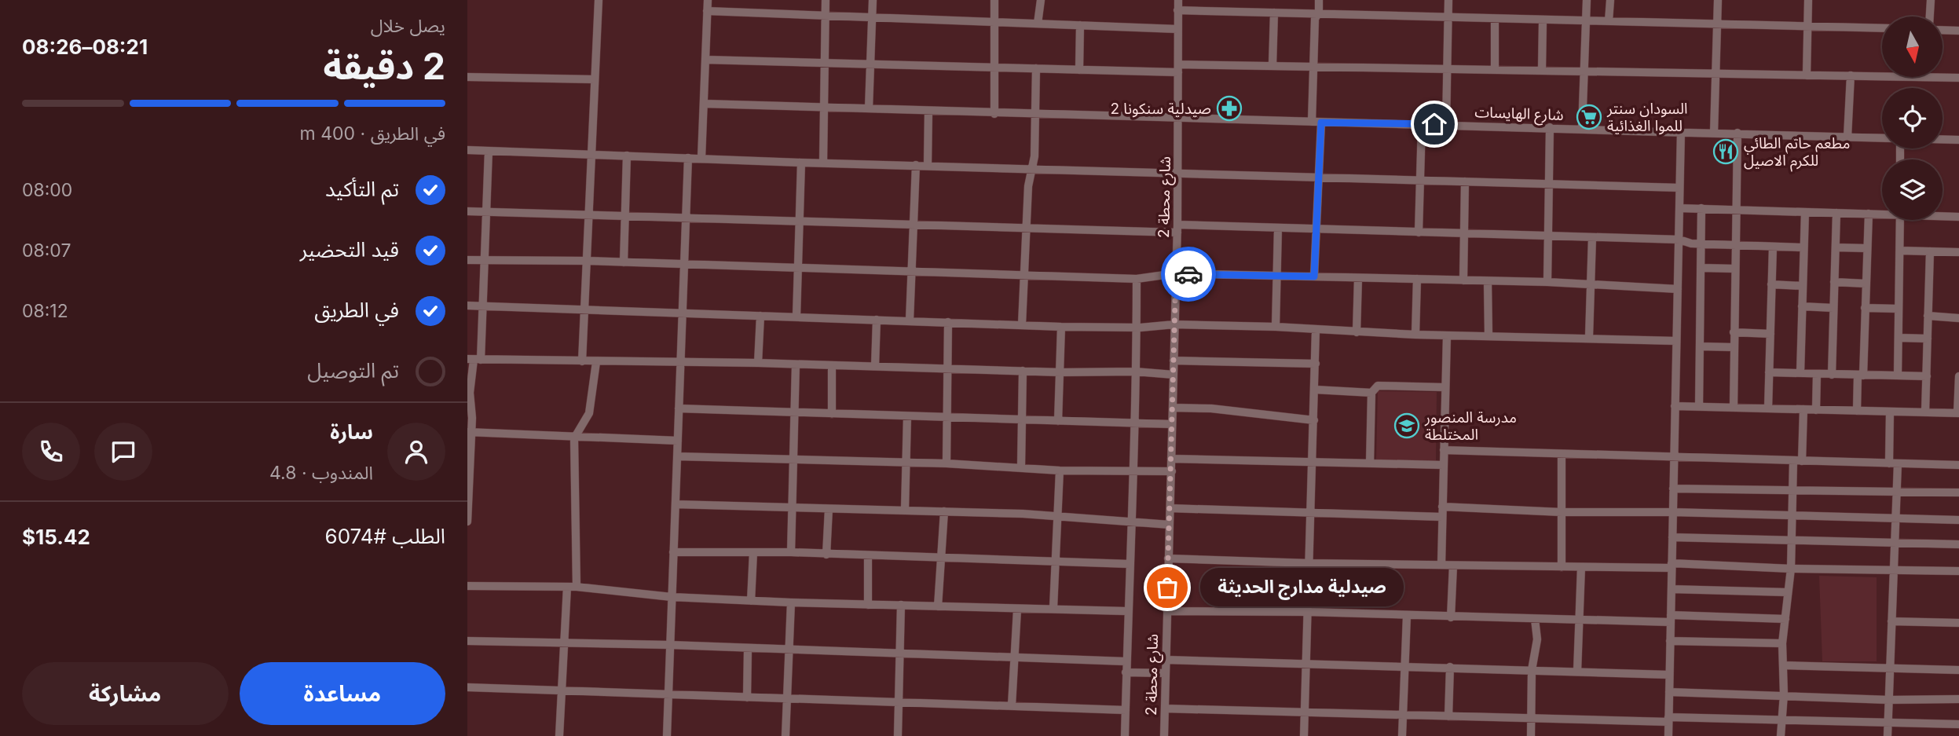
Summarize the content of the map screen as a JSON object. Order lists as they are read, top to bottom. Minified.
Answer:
{"streets":{"street":["شارع الهايسات","شارع محطة 2"]},"crossings":[["شارع الهايسات","شارع محطة 2"]],"places":{"pharmacy":["صيدلية سنكونا 2"],"supermarket":["السودان سنتر للموا الغذائية"],"restaurant":["مطعم حاتم الطائي للكرم الاصيل"],"school or university":["مدرسة المنصور المختلطة"],"other":["صيدلية مدارج الحديثة"]},"north":"bottom","page":{"heading":["2 دقيقة","يصل خلال","08:21–08:26"],"panel":["سارة","المندوب · 4.8","الطلب #6074","$15.42"],"bar":"في الطريق · 400 m","list":[["تم التأكيد","08:00"],["قيد التحضير","08:07"],["في الطريق","08:12"],"تم التوصيل"],"bubble":"صيدلية مدارج الحديثة","buttons":["مساعدة","مشاركة"]}}
